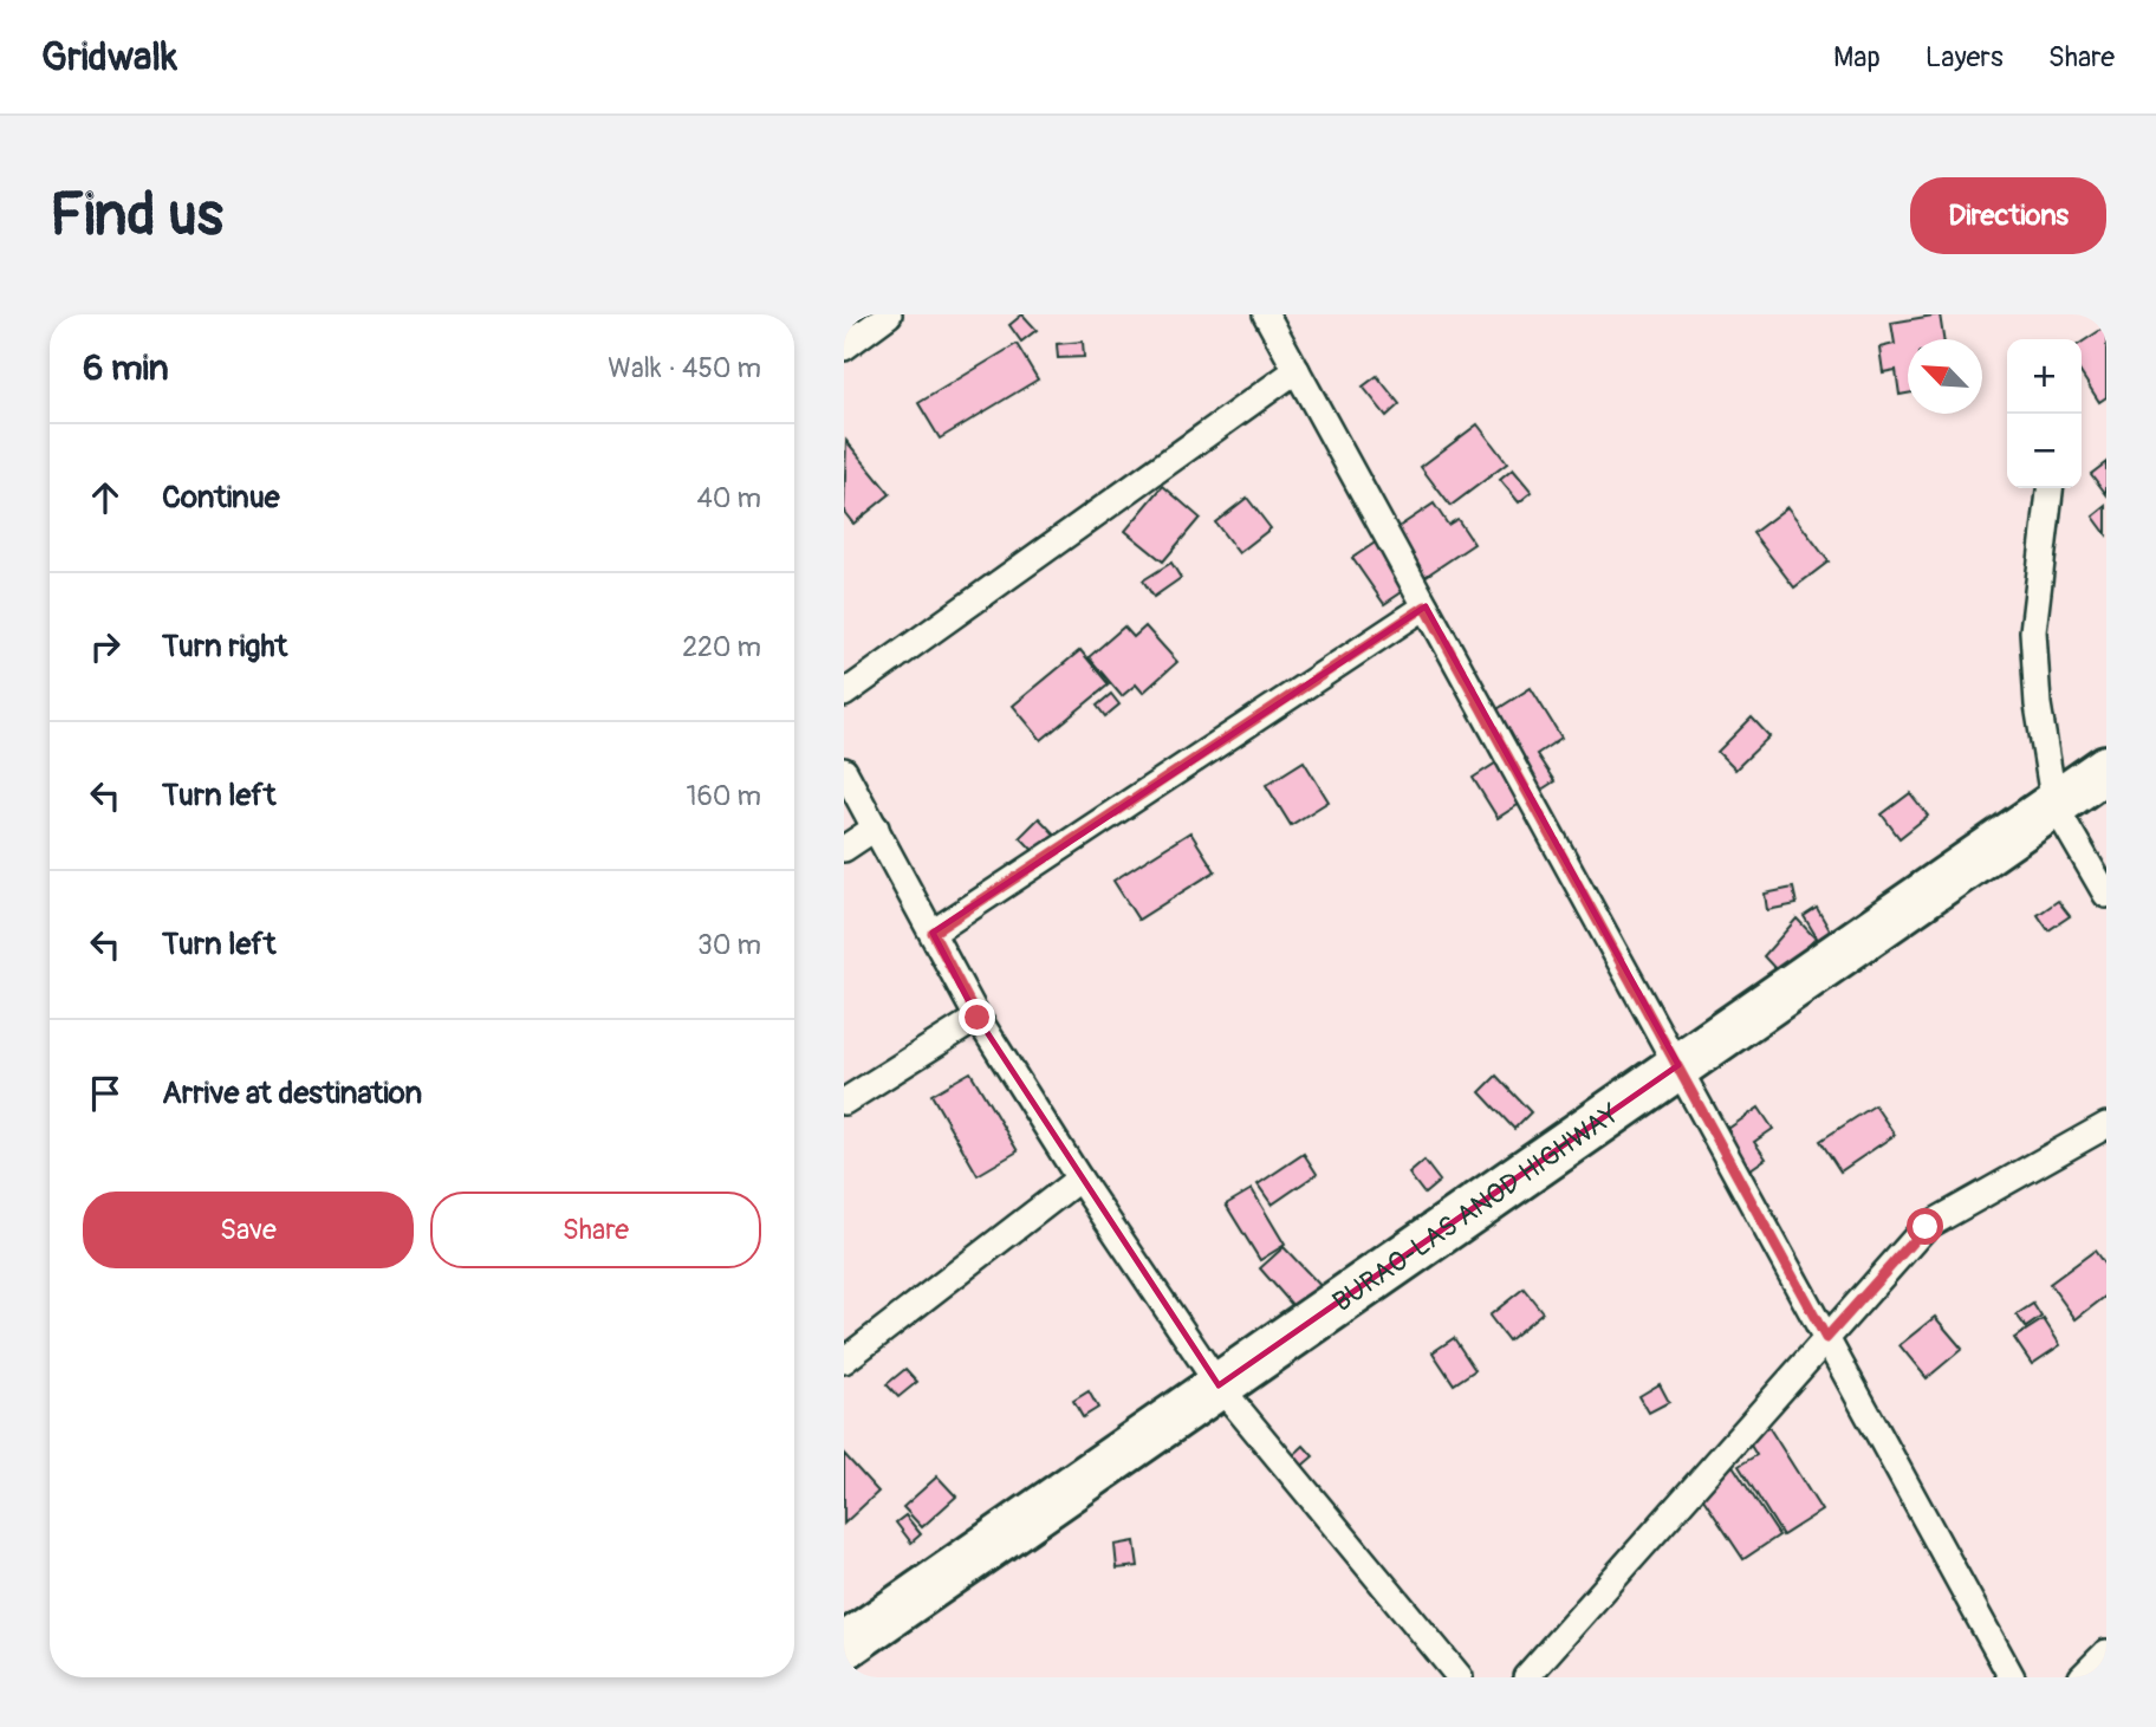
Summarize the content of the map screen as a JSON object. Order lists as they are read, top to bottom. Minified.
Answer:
{"streets":{"highway":["BURAO-LAS ANOD HIGHWAY"]},"north":"top left","page":{"header":"Gridwalk","nav":["Map","Layers","Share"],"buttons":["Directions",["Save","Share"]],"title":"Find us","heading":["6 min","Walk · 450 m"],"map_buttons":["+","−"],"list":[["Continue","40 m"],["Turn right","220 m"],["Turn left","160 m"],["Turn left","30 m"],"Arrive at destination"]}}
